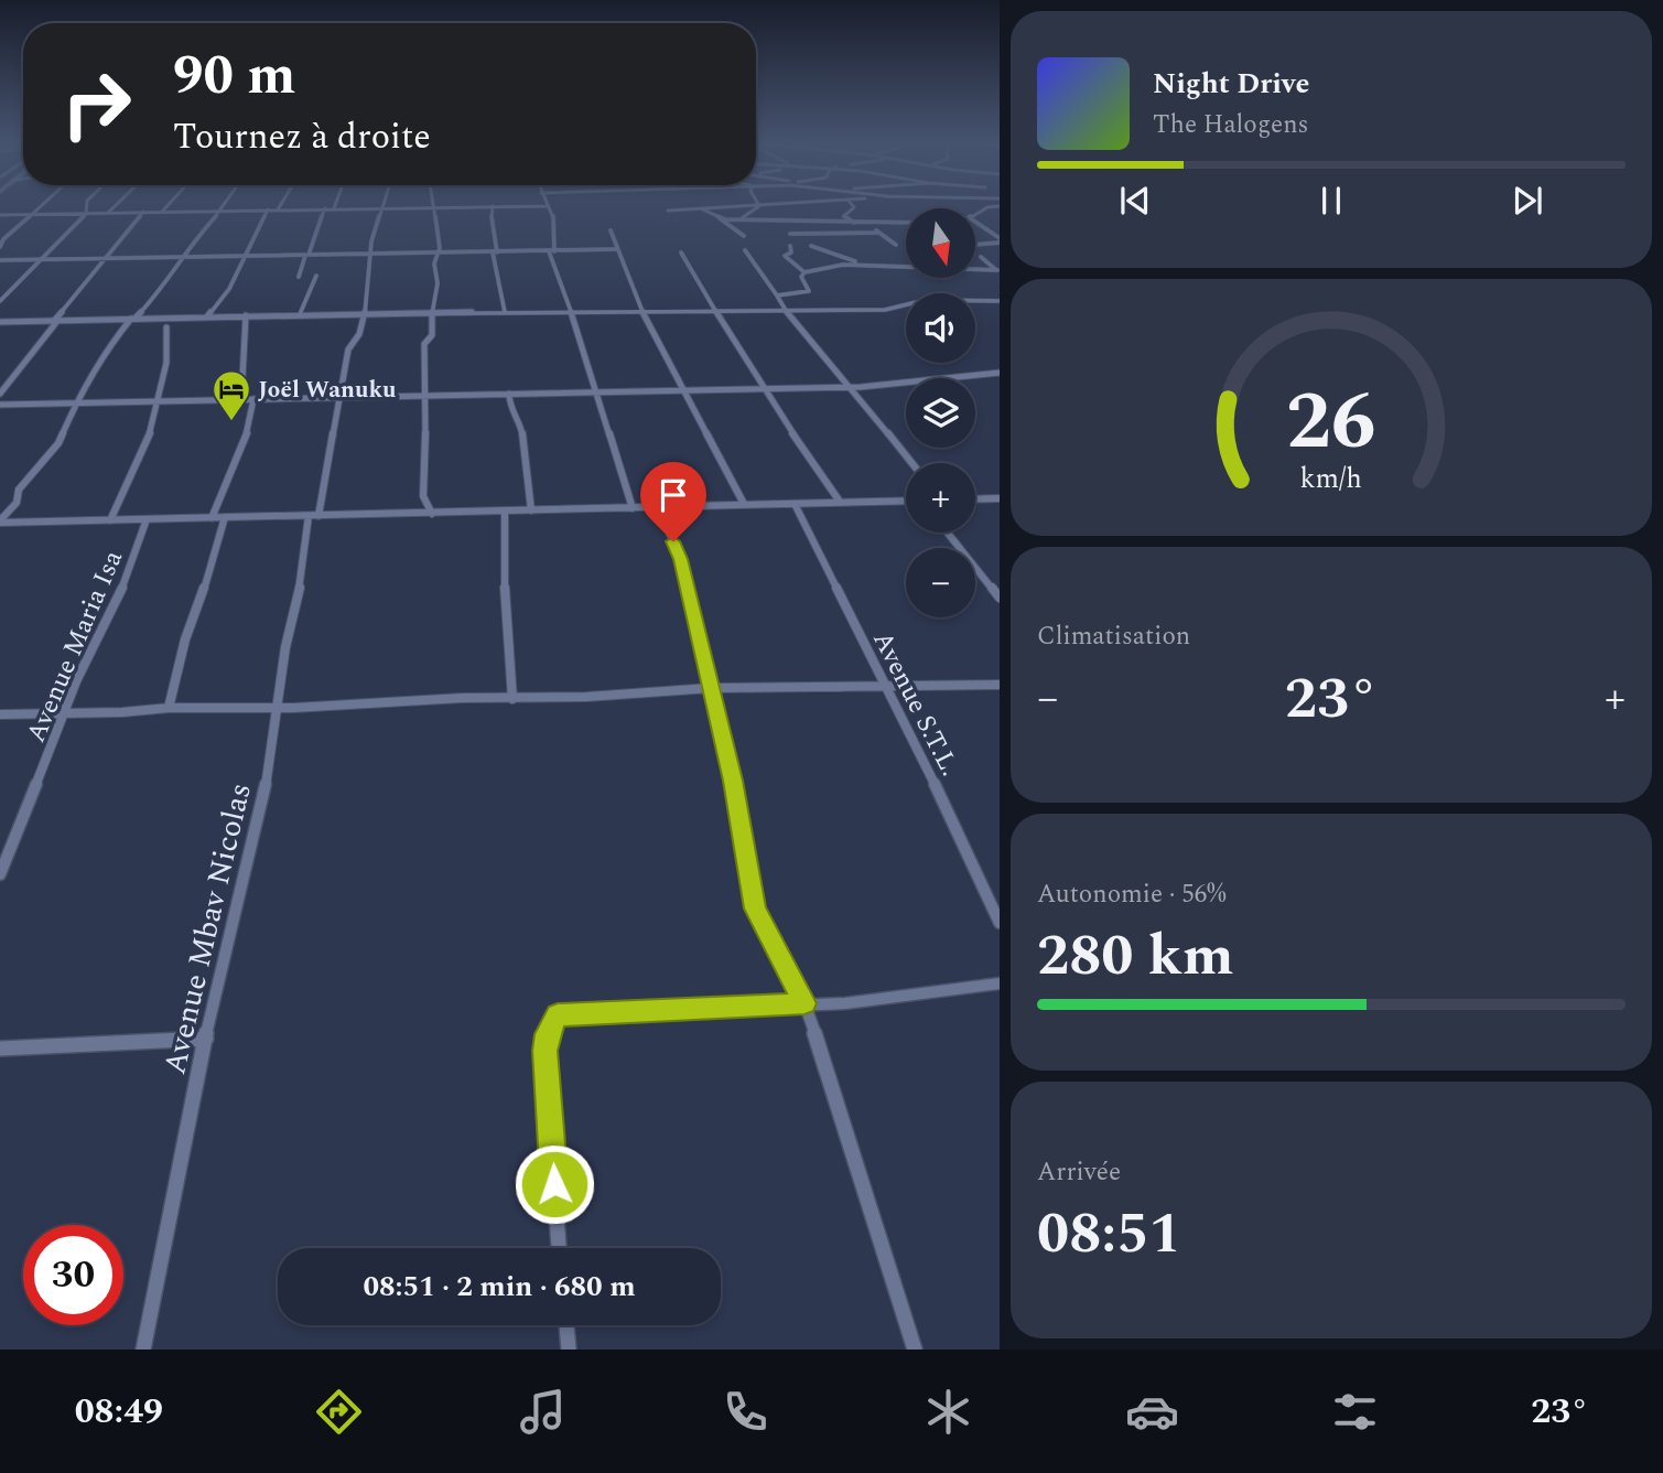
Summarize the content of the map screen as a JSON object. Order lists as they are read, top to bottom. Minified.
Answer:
{"streets":{"street":["Avenue Maria Isa","Avenue S.T.L.","Avenue Mbav Nicolas"]},"places":{"hotel":["Joël Wanuku"]},"north":"bottom","page":{"turn":["90 m","Tournez à droite"],"song":["Night Drive","The Halogens"],"map_buttons":["+","−"],"tile":["Climatisation",["Autonomie · 56%","280 km"],["Arrivée","08:51"]],"heat":["−","23°","+"],"limit":"30","trip":"08:51 · 2 min · 680 m","tabs":["08:49","23°"],"gauge":["26","km/h"]}}
